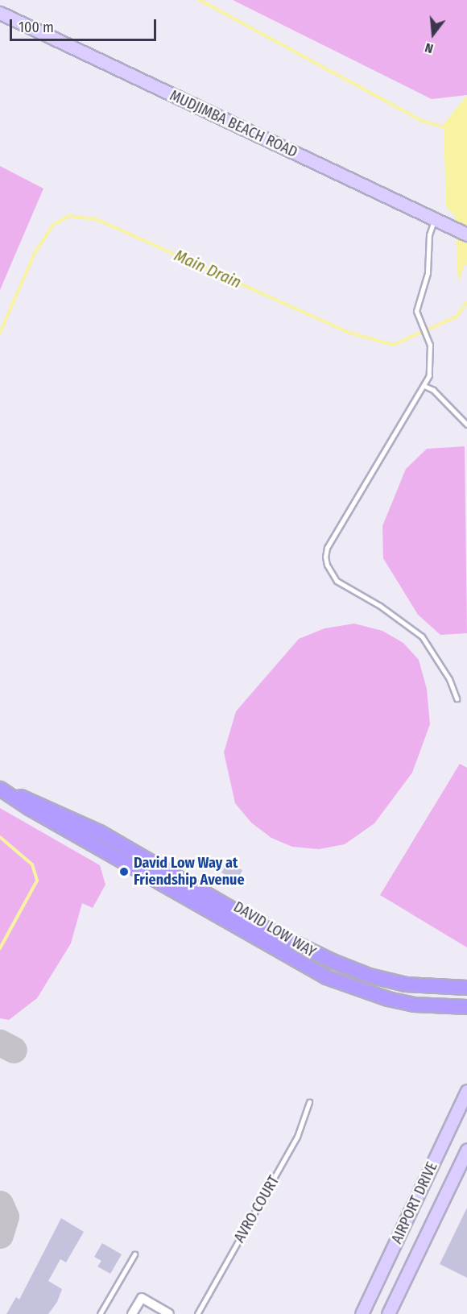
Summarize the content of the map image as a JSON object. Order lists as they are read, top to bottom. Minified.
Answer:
{"streets":{"main road":["DAVID LOW WAY"],"street":["MUDJIMBA BEACH ROAD","AIRPORT DRIVE"],"lane":["AVRO COURT"]},"water":["Main Drain"],"places":["David Low Way at Friendship Avenue"],"scale_bar":"100 m","north":"bottom"}
